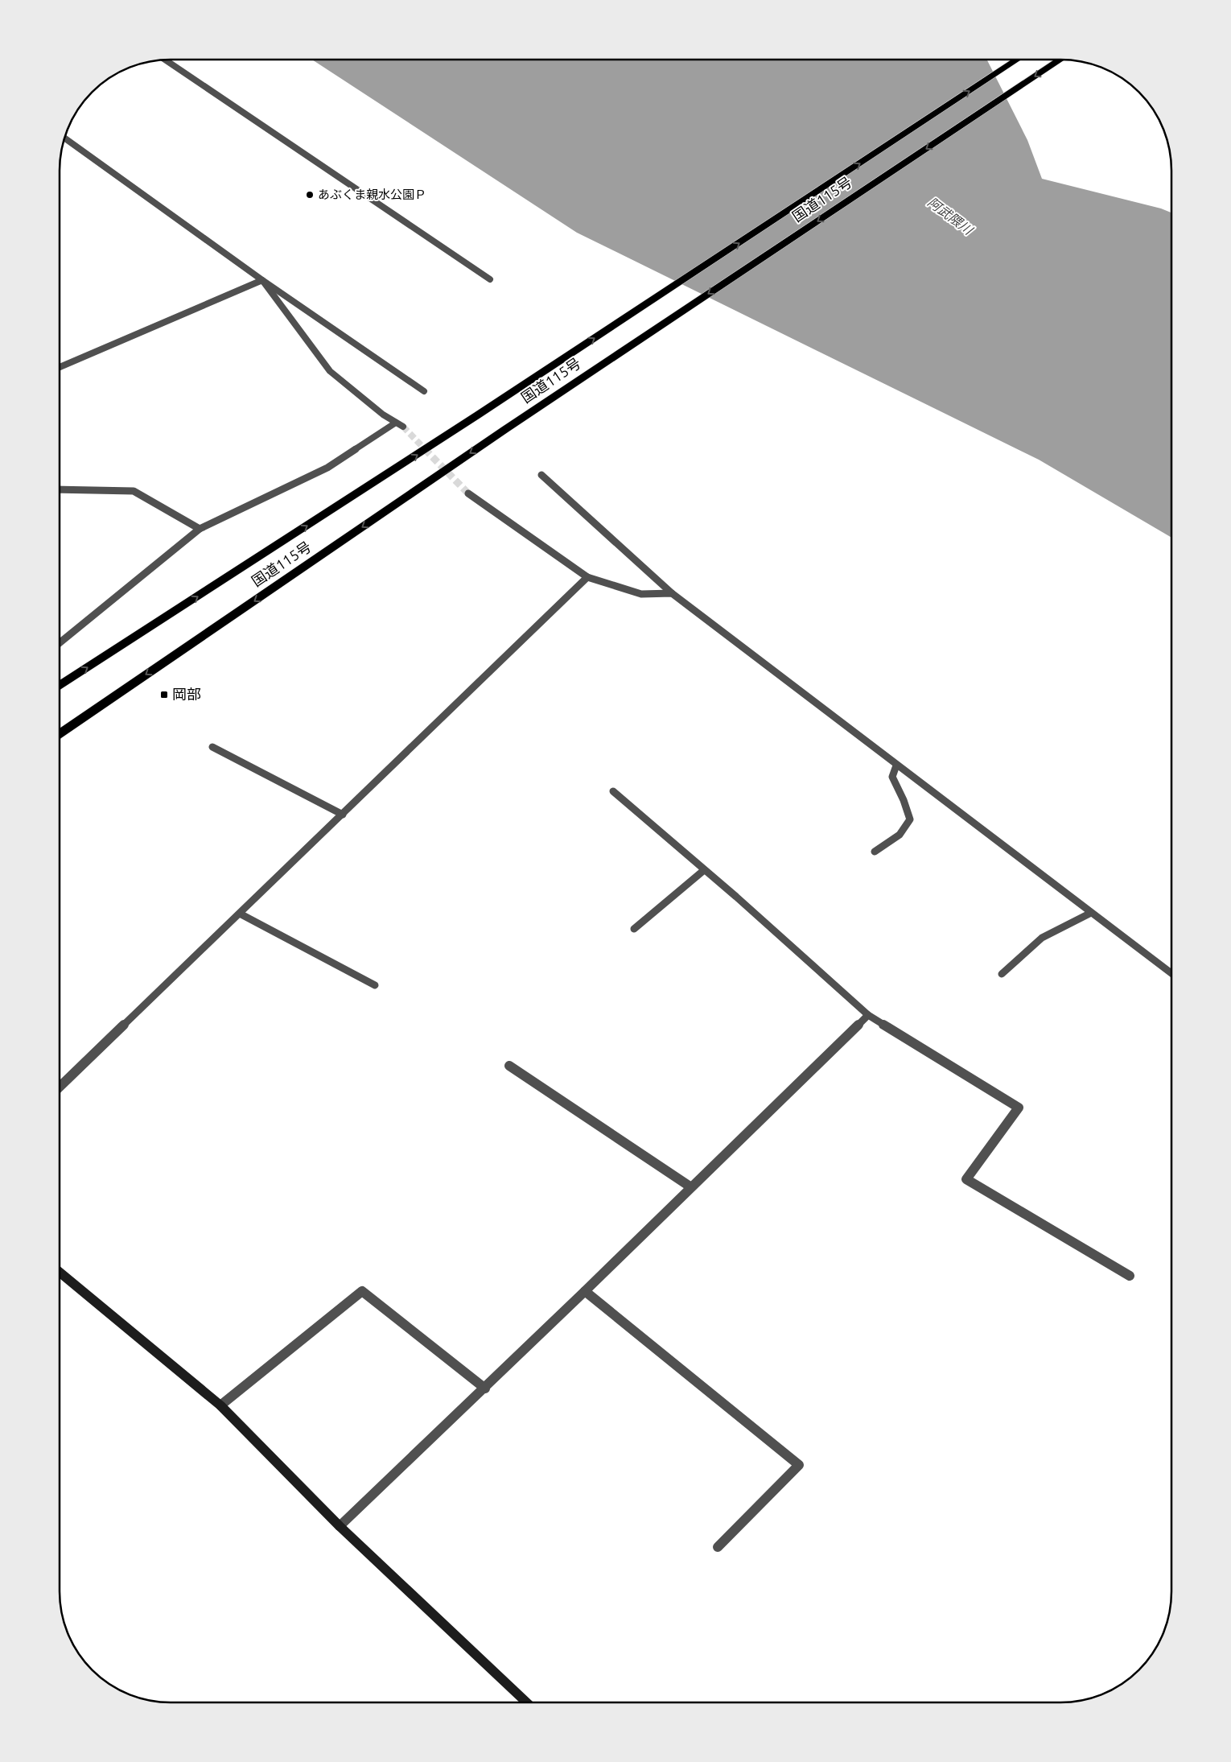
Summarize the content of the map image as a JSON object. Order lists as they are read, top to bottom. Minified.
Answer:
{"streets":{"highway":["国道115号"]},"water":["阿武隈川"],"places":{"other":["あぶくま親水公園Ｐ"],"transit":["岡部"]}}
